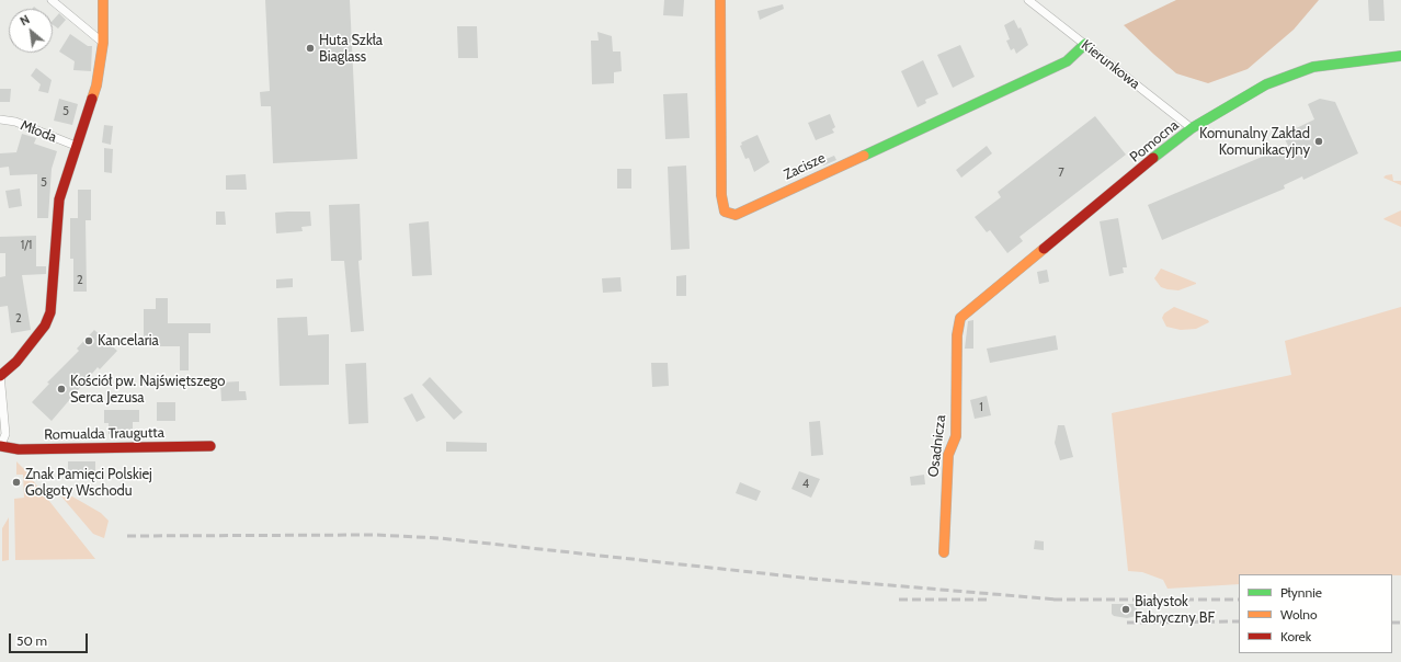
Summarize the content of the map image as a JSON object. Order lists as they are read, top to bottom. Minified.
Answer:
{"streets":{"street":["Kierunkowa","Młoda","Pomocna","Zacisze","Romualda Traugutta","Osadnicza"]},"crossings":[["Kierunkowa","Pomocna"],["Kierunkowa","Zacisze"],["Pomocna","Osadnicza"]],"places":["Huta Szkła Biaglass","Komunalny Zakład Komunikacyjny","Kancelaria","Kościół pw. Najświętszego Serca Jezusa","Znak Pamięci Polskiej Golgoty Wschodu","Białystok Fabryczny BF"],"house_numbers":["5","7","5","1/1","2","2","1","4"],"legend":["Płynnie","Wolno","Korek"],"scale_bar":"50 m","north":"top left"}
